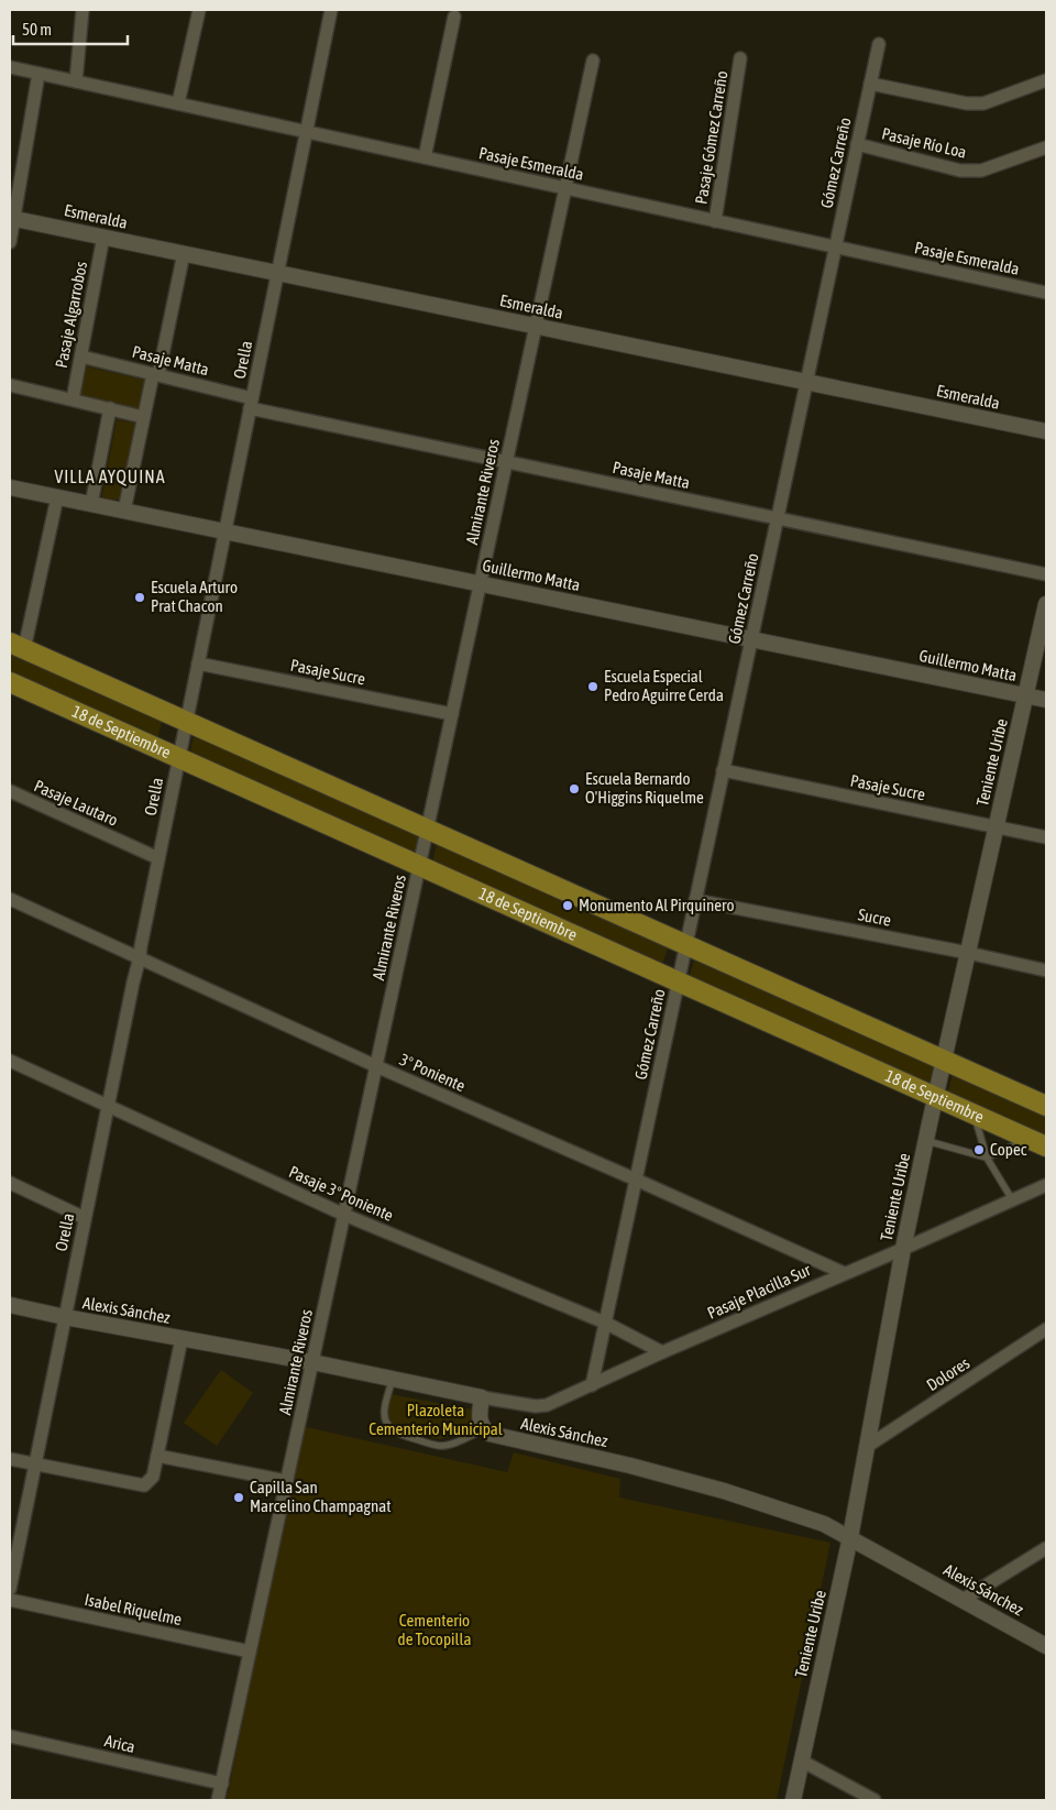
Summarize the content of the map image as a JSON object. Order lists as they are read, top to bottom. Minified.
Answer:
{"streets":{"main road":["18 de Septiembre"],"street":["Pasaje Gómez Carreño","Pasaje Río Loa","Gómez Carreño","Pasaje Esmeralda","Esmeralda","Pasaje Algarrobos","Orella","Pasaje Matta","Almirante Riveros","Guillermo Matta","Pasaje Sucre","Teniente Uribe","Pasaje Lautaro","Sucre","3° Poniente","Pasaje 3° Poniente","Pasaje Placilla Sur","Alexis Sánchez","Dolores","Isabel Riquelme","Arica"]},"crossings":[["Pasaje Gómez Carreño","Pasaje Esmeralda"],["Pasaje Río Loa","Gómez Carreño"],["Gómez Carreño","Pasaje Esmeralda"],["Gómez Carreño","Esmeralda"],["Gómez Carreño","Pasaje Matta"],["Gómez Carreño","Guillermo Matta"],["Gómez Carreño","Pasaje Sucre"],["Gómez Carreño","18 de Septiembre"],["Gómez Carreño","Sucre"],["Gómez Carreño","3° Poniente"],["Gómez Carreño","Pasaje 3° Poniente"],["Gómez Carreño","Pasaje Placilla Sur"],["Pasaje Esmeralda","Orella"],["Pasaje Esmeralda","Almirante Riveros"],["Esmeralda","Pasaje Algarrobos"],["Esmeralda","Orella"],["Esmeralda","Almirante Riveros"],["Pasaje Algarrobos","Pasaje Matta"],["Orella","Pasaje Matta"],["Orella","Guillermo Matta"],["Orella","Pasaje Sucre"],["Orella","18 de Septiembre"],["Orella","Pasaje Lautaro"],["Orella","3° Poniente"],["Orella","Pasaje 3° Poniente"],["Orella","Alexis Sánchez"],["Pasaje Matta","Almirante Riveros"],["Almirante Riveros","Guillermo Matta"],["Almirante Riveros","Pasaje Sucre"],["Almirante Riveros","18 de Septiembre"],["Almirante Riveros","3° Poniente"],["Almirante Riveros","Pasaje 3° Poniente"],["Almirante Riveros","Alexis Sánchez"],["Almirante Riveros","Isabel Riquelme"],["Almirante Riveros","Arica"],["Guillermo Matta","Teniente Uribe"],["Pasaje Sucre","Teniente Uribe"],["18 de Septiembre","Teniente Uribe"],["Teniente Uribe","Sucre"],["Teniente Uribe","Pasaje Placilla Sur"],["Teniente Uribe","Alexis Sánchez"],["Teniente Uribe","Dolores"],["3° Poniente","Pasaje Placilla Sur"],["Pasaje 3° Poniente","Pasaje Placilla Sur"],["Pasaje Placilla Sur","Alexis Sánchez"]],"districts":["VILLA AYQUINA"],"parks":["Plazoleta Cementerio Municipal","Cementerio de Tocopilla"],"places":["Escuela Arturo Prat Chacon","Escuela Especial Pedro Aguirre Cerda","Escuela Bernardo O'Higgins Riquelme","Monumento Al Pirquinero","Copec","Capilla San Marcelino Champagnat"],"scale_bar":"50 m"}
